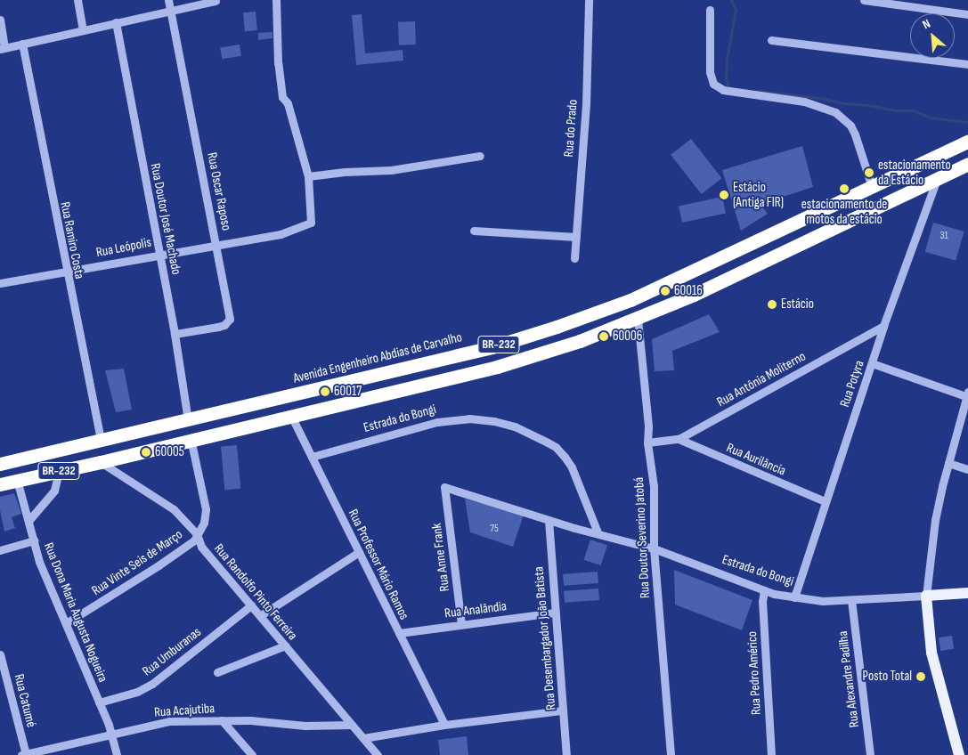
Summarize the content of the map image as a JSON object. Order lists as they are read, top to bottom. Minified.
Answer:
{"streets":{"highway":["BR-232","Avenida Engenheiro Abdias de Carvalho"],"main road":["Estrada do Bongi"],"street":["Rua do Prado","Rua Oscar Raposo","Rua Doutor José Machado","Rua Ramiro Costa","Rua Leópolis","Rua Antônia Moliterno","Rua Potyra","Rua Aurilância","Rua Doutor Severino Jatobá","Rua Anne Frank","Rua Vinte Seis de Março","Rua Professor Mário Ramos","Rua Randolfo Pinto Ferreira","Rua Analândia","Rua Dona Maria Augusta Nogueira","Rua Desembargador João Batista","Rua Umburanas","Rua Pedro Américo","Rua Alexandre Padilha","Rua Catumé","Rua Acajutiba"]},"crossings":[["Rua Oscar Raposo","Rua Doutor José Machado"],["Rua Oscar Raposo","Rua Leópolis"],["Rua Doutor José Machado","Rua Leópolis"],["Rua Doutor José Machado","Avenida Engenheiro Abdias de Carvalho"],["Rua Ramiro Costa","Rua Leópolis"],["Rua Ramiro Costa","Avenida Engenheiro Abdias de Carvalho"],["BR-232","Rua Potyra"],["BR-232","Rua Doutor Severino Jatobá"],["BR-232","Rua Vinte Seis de Março"],["BR-232","Rua Professor Mário Ramos"],["BR-232","Rua Randolfo Pinto Ferreira"],["BR-232","Rua Dona Maria Augusta Nogueira"],["Rua Antônia Moliterno","Rua Potyra"],["Rua Antônia Moliterno","Rua Aurilância"],["Rua Antônia Moliterno","Rua Doutor Severino Jatobá"],["Rua Potyra","Estrada do Bongi"],["Rua Potyra","Rua Aurilância"],["Estrada do Bongi","Rua Doutor Severino Jatobá"],["Estrada do Bongi","Rua Anne Frank"],["Estrada do Bongi","Rua Professor Mário Ramos"],["Estrada do Bongi","Rua Desembargador João Batista"],["Estrada do Bongi","Rua Pedro Américo"],["Estrada do Bongi","Rua Alexandre Padilha"],["Rua Anne Frank","Rua Analândia"],["Rua Vinte Seis de Março","Rua Randolfo Pinto Ferreira"],["Rua Vinte Seis de Março","Rua Dona Maria Augusta Nogueira"],["Rua Professor Mário Ramos","Rua Analândia"],["Rua Randolfo Pinto Ferreira","Rua Umburanas"],["Rua Randolfo Pinto Ferreira","Rua Acajutiba"],["Rua Analândia","Rua Desembargador João Batista"],["Rua Dona Maria Augusta Nogueira","Rua Umburanas"],["Rua Dona Maria Augusta Nogueira","Rua Acajutiba"],["Rua Catumé","Rua Acajutiba"]],"places":["estacionamento da Estácio","estacionamento de motos da estácio","Estácio (Antiga FIR)","60016","Estácio","60006","60017","60005","Posto Total"],"house_numbers":["31","75"],"north":"top left"}
